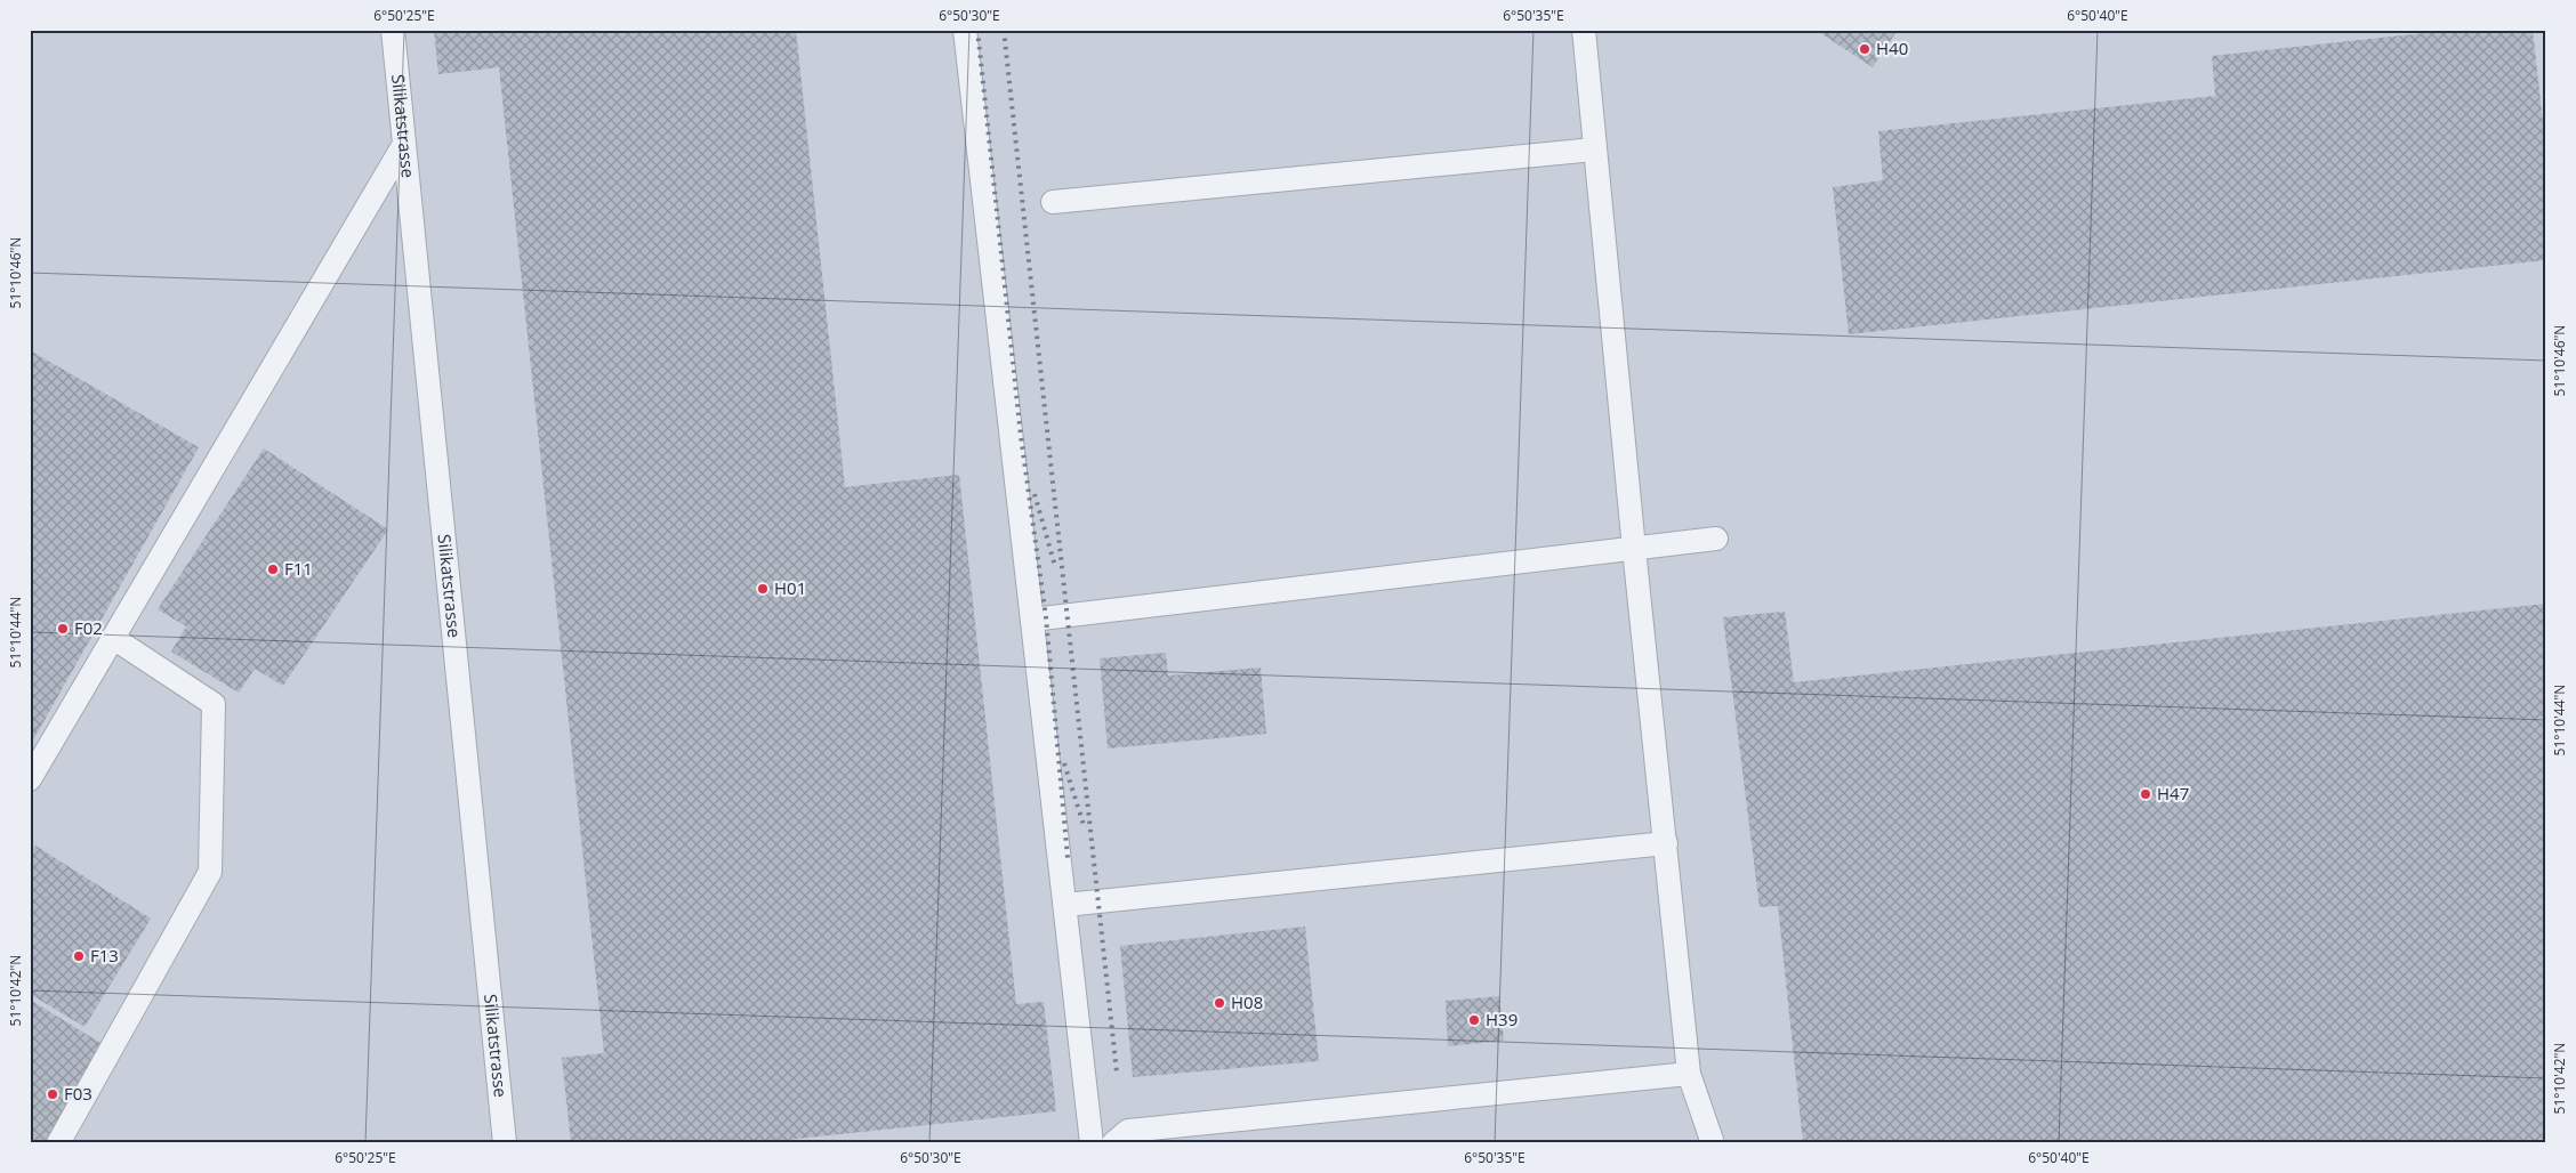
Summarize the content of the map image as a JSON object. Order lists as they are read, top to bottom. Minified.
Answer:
{"streets":{"lane":["Silikatstrasse"]},"places":["H40","F11","H01","F02","H47","F13","H08","H39","F03"],"coordinates":["6°50'25\"E","6°50'30\"E","6°50'35\"E","6°50'40\"E","51°10'46\"N","51°10'44\"N","51°10'42\"N"]}
